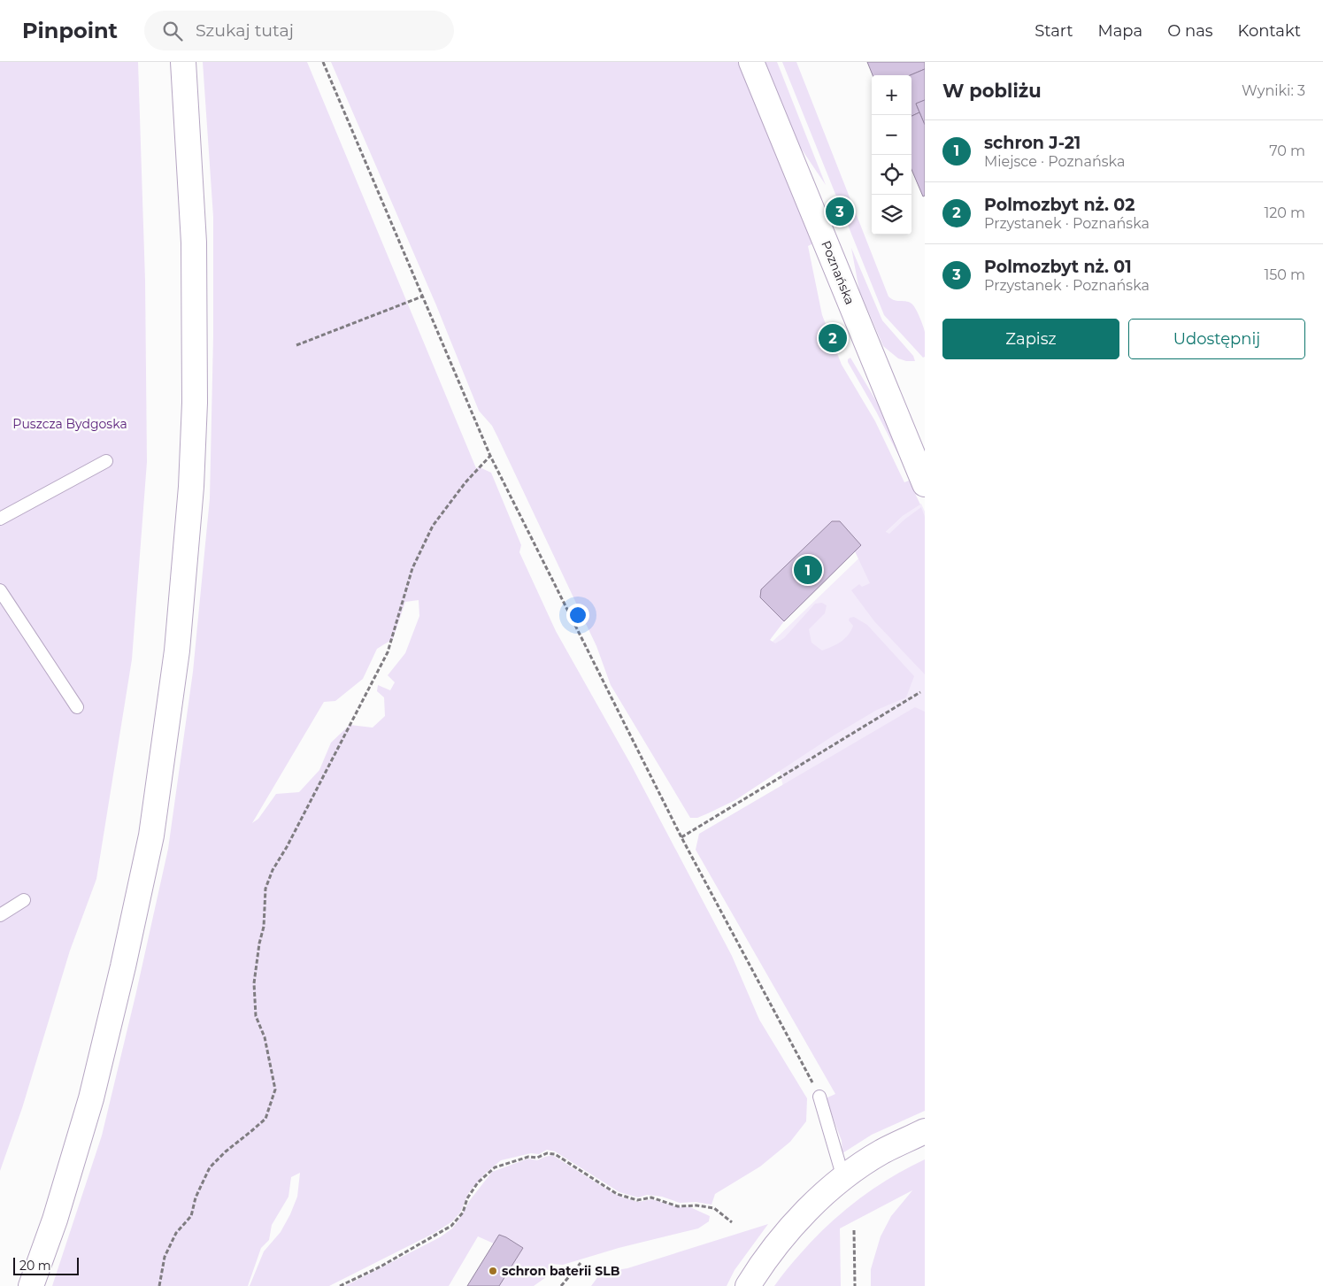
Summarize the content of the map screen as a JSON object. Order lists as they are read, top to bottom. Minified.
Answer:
{"streets":{"main road":["Poznańska"]},"parks":["Puszcza Bydgoska"],"places":["schron baterii SLB"],"scale_bar":"20 m","page":{"header":"Pinpoint","search":"Szukaj tutaj","nav":["Start","Mapa","O nas","Kontakt"],"heading":["W pobliżu","Wyniki: 3"],"map_buttons":["+","−"],"list":[{"mark":"1","name":"schron J-21","note":"Miejsce · Poznańska","value":"70 m"},{"mark":"2","name":"Polmozbyt nż. 02","note":"Przystanek · Poznańska","value":"120 m"},{"mark":"3","name":"Polmozbyt nż. 01","note":"Przystanek · Poznańska","value":"150 m"}],"pins":["3","2","1"],"buttons":["Zapisz","Udostępnij"],"scale":"20 m"}}
